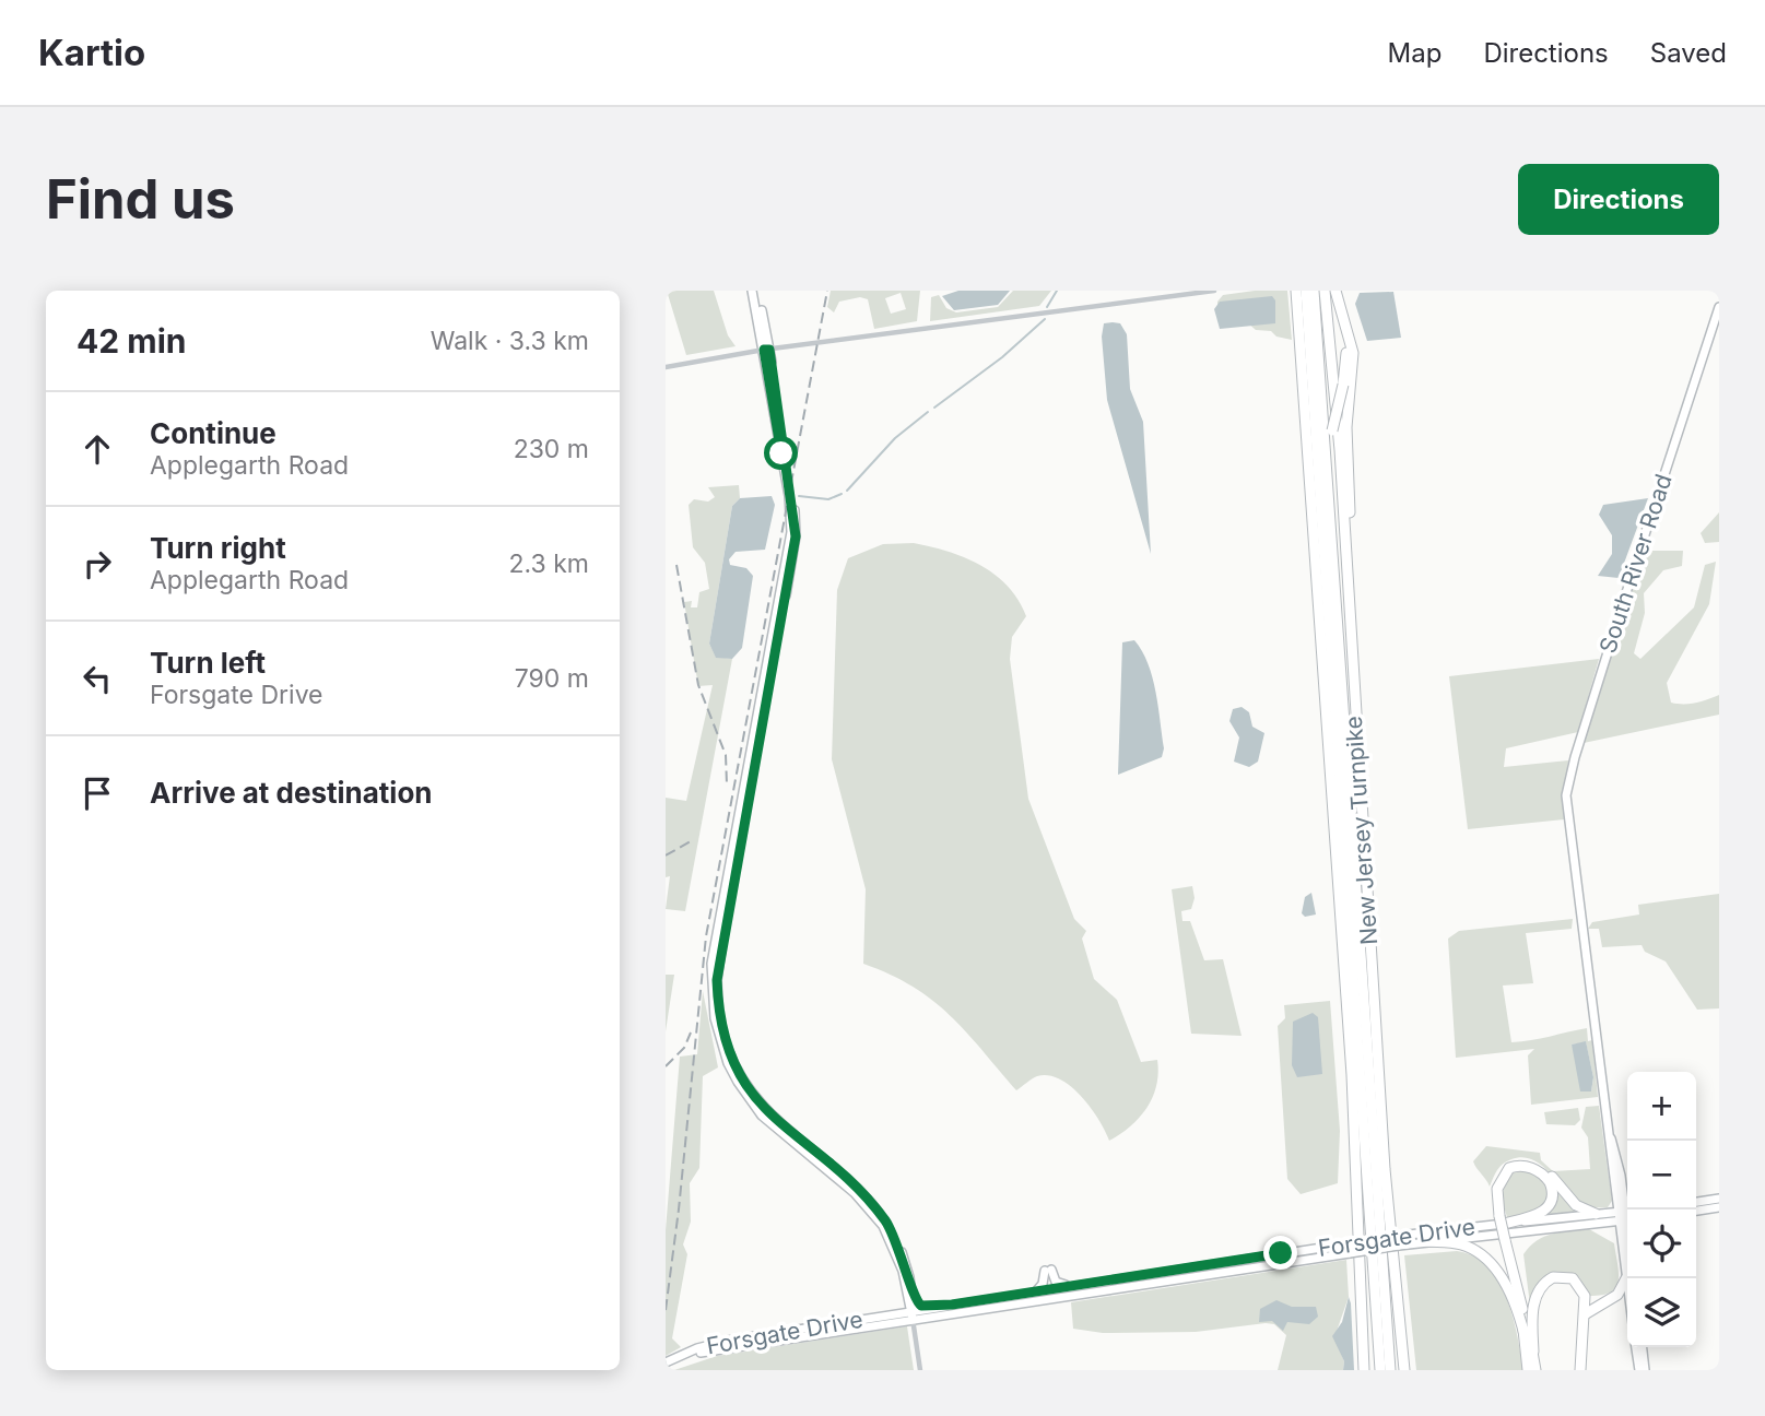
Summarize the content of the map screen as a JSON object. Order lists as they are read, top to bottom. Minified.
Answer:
{"streets":{"highway":["New Jersey Turnpike"],"main road":["South River Road","Forsgate Drive"]},"crossings":[["New Jersey Turnpike","Forsgate Drive"]],"page":{"header":"Kartio","nav":["Map","Directions","Saved"],"buttons":"Directions","title":"Find us","heading":["42 min","Walk · 3.3 km"],"list":[["Continue","Applegarth Road","230 m"],["Turn right","Applegarth Road","2.3 km"],["Turn left","Forsgate Drive","790 m"],"Arrive at destination"],"map_buttons":["+","−"]}}
